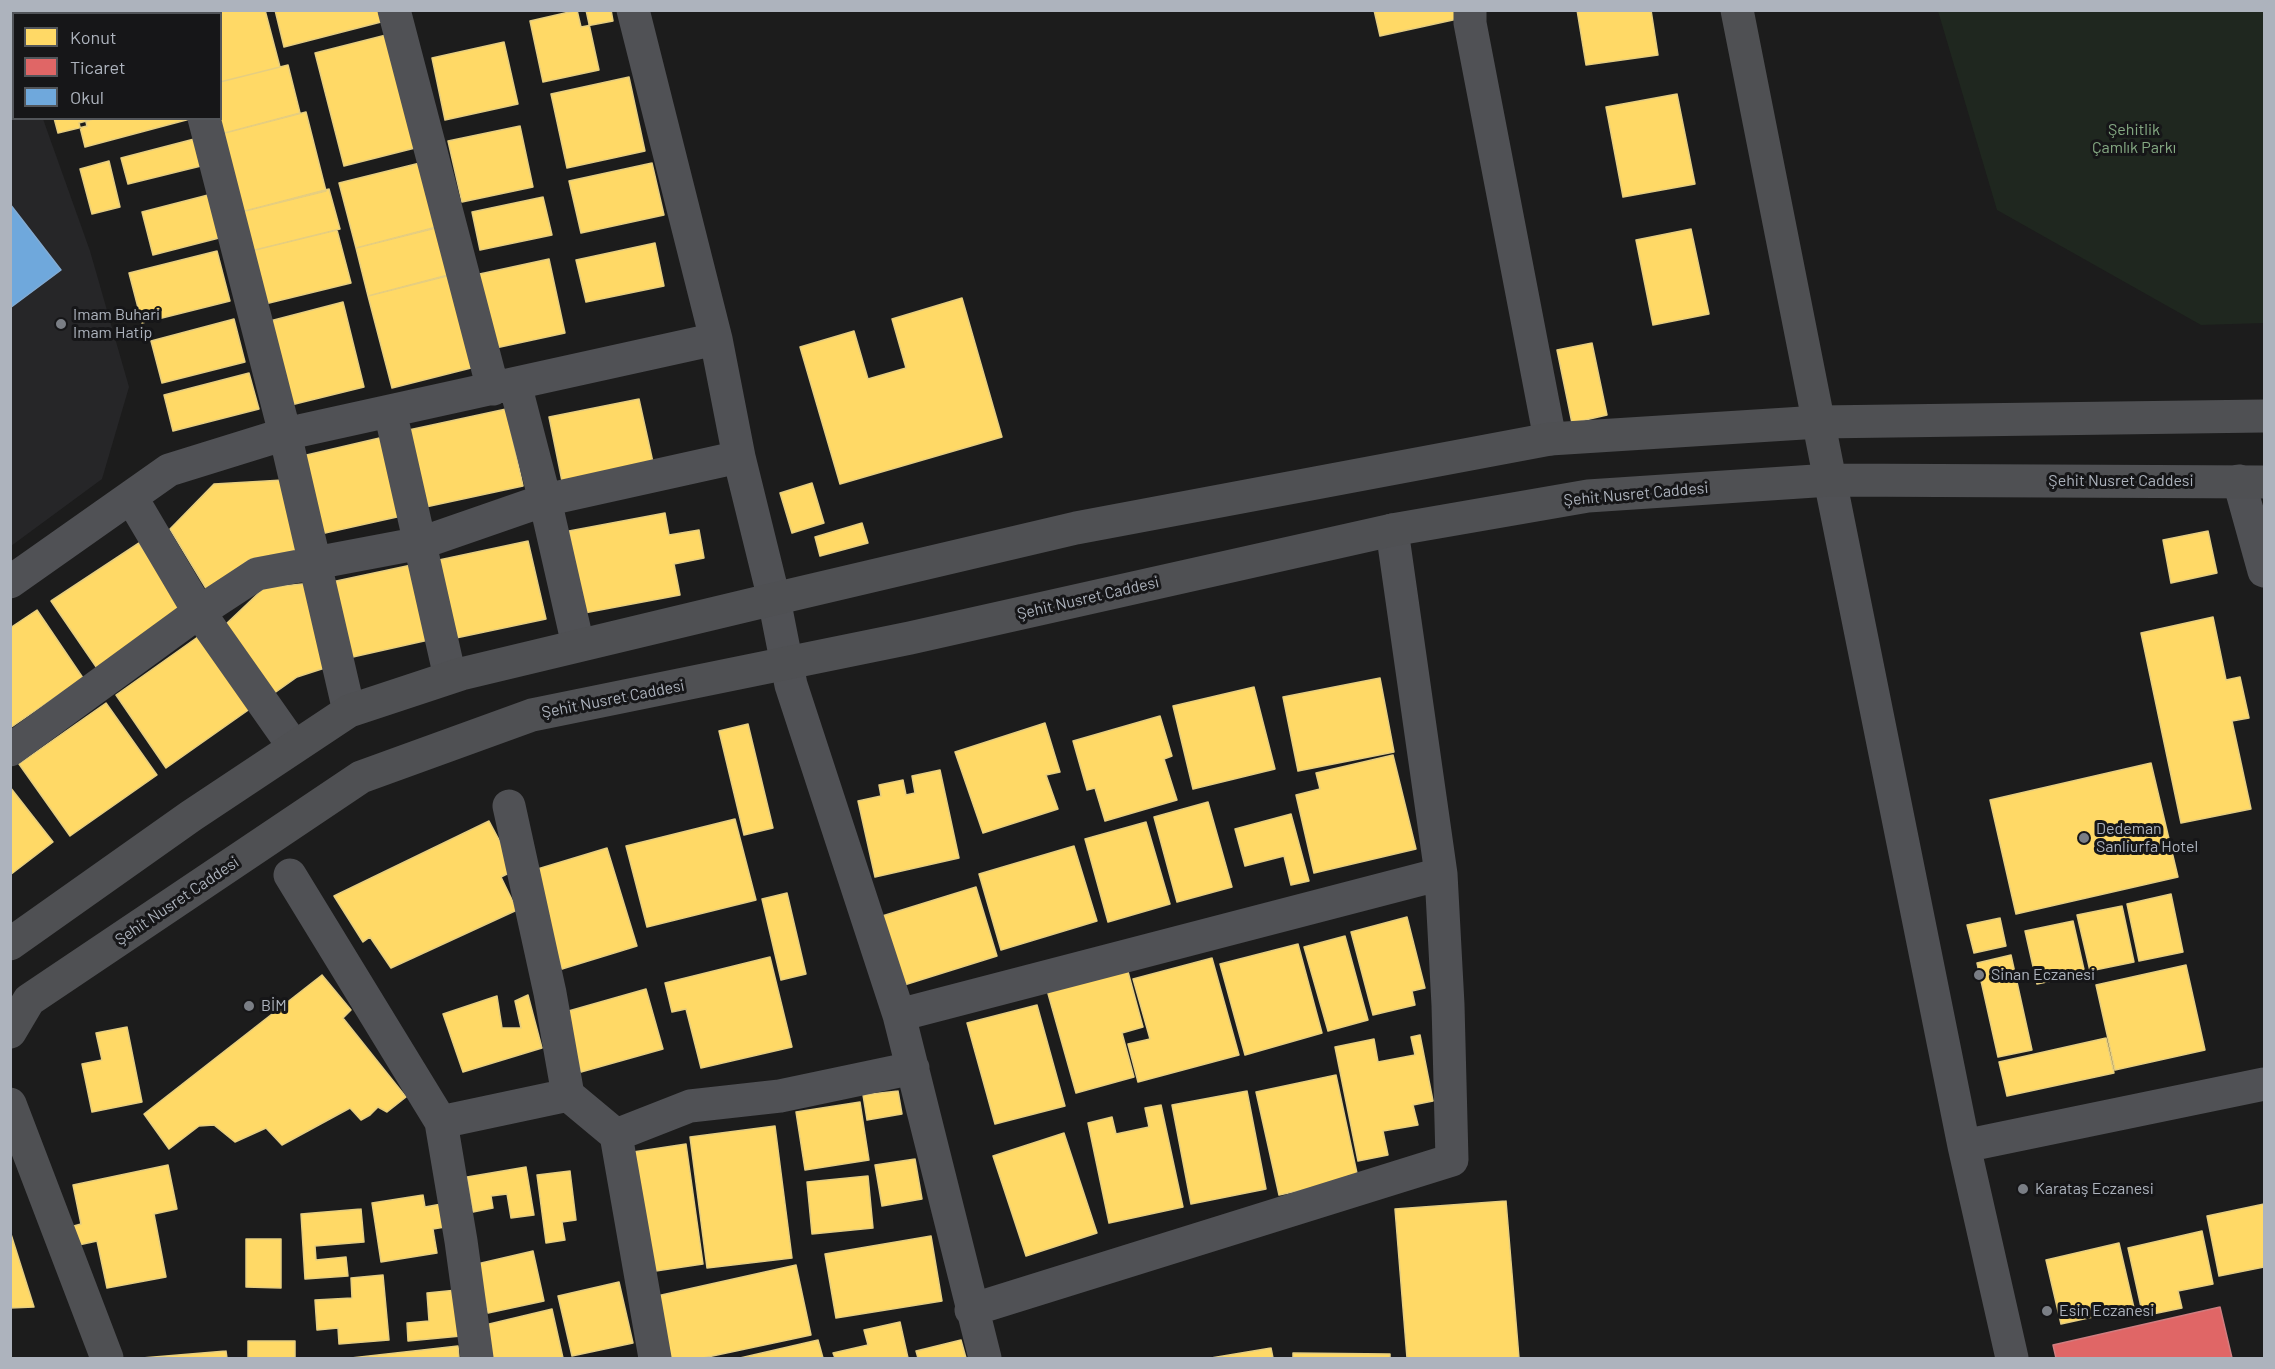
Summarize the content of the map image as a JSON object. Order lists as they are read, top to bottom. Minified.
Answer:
{"streets":{"main road":["Şehit Nusret Caddesi"]},"parks":["Şehitlik Çamlık Parkı"],"places":["Imam Buhari Imam Hatip","Dedeman Sanliurfa Hotel","Sinan Eczanesi","BİM","Karataş Eczanesi","Esin Eczanesi"],"legend":["Konut","Ticaret","Okul"]}
